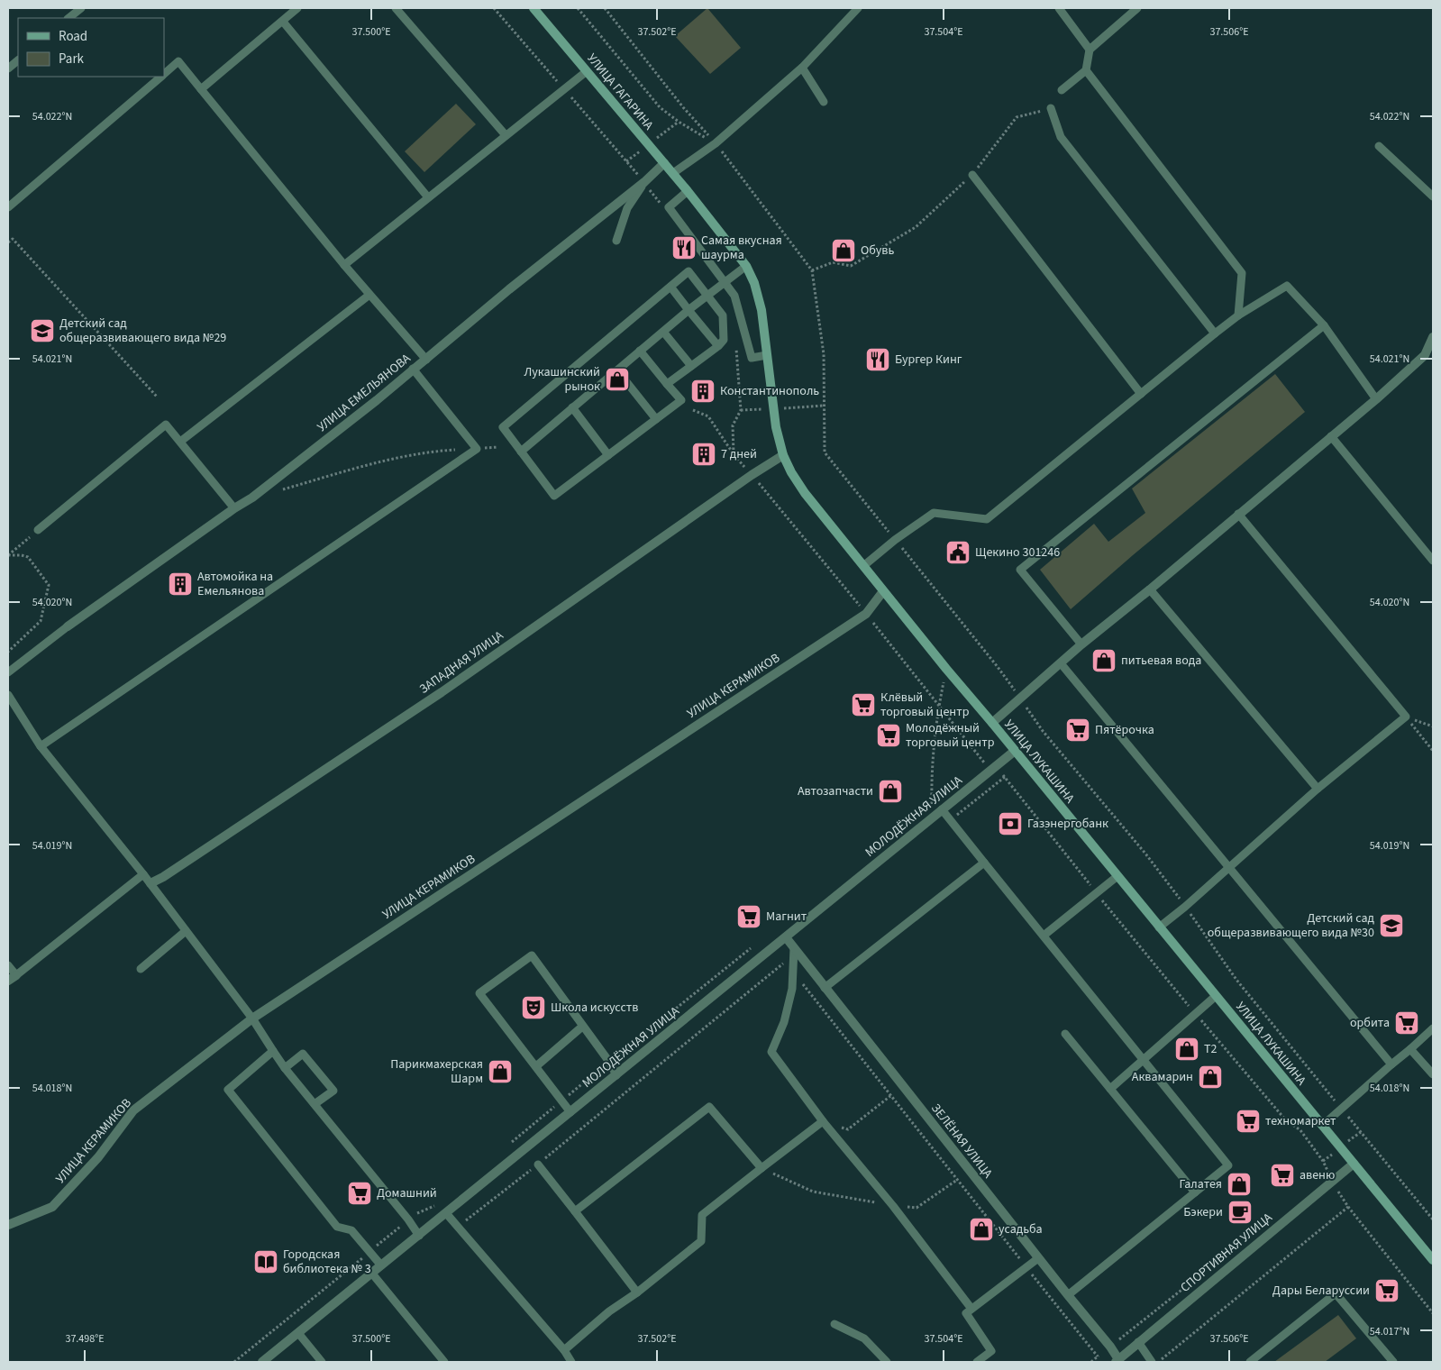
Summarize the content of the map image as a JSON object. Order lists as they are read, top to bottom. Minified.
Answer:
{"streets":{"main road":["УЛИЦА ГАГАРИНА","УЛИЦА ЛУКАШИНА"],"street":["УЛИЦА ЕМЕЛЬЯНОВА","ЗАПАДНАЯ УЛИЦА","УЛИЦА КЕРАМИКОВ","МОЛОДЁЖНАЯ УЛИЦА","ЗЕЛЁНАЯ УЛИЦА","СПОРТИВНАЯ УЛИЦА"]},"crossings":[["УЛИЦА ГАГАРИНА","УЛИЦА ЕМЕЛЬЯНОВА"],["УЛИЦА ГАГАРИНА","УЛИЦА ЛУКАШИНА"],["ЗАПАДНАЯ УЛИЦА","УЛИЦА ЛУКАШИНА"],["УЛИЦА КЕРАМИКОВ","УЛИЦА ЛУКАШИНА"],["УЛИЦА ЛУКАШИНА","МОЛОДЁЖНАЯ УЛИЦА"],["УЛИЦА ЛУКАШИНА","СПОРТИВНАЯ УЛИЦА"],["МОЛОДЁЖНАЯ УЛИЦА","ЗЕЛЁНАЯ УЛИЦА"],["ЗЕЛЁНАЯ УЛИЦА","СПОРТИВНАЯ УЛИЦА"]],"places":{"restaurant":["Самая вкусная шаурма","Бургер Кинг"],"shop":["Обувь","Лукашинский рынок","питьевая вода","Автозапчасти","T2","Парикмахерская Шарм","Аквамарин","Галатея","усадьба"],"school or university":["Детский сад общеразвивающего вида №29","Детский сад общеразвивающего вида №30"],"building":["Константинополь","7 дней","Автомойка на Емельянова"],"public building":["Щекино 301246"],"supermarket":["Клёвый торговый центр","Пятёрочка","Молодёжный торговый центр","Магнит","орбита","техномаркет","авеню","Домашний","Дары Беларуссии"],"bank":["Газэнергобанк"],"theatre":["Школа искусств"],"cafe":["Бэкери"],"library":["Городская библиотека № 3"]},"legend":["Road","Park"],"coordinates":["37.500°E","37.502°E","37.504°E","37.506°E","54.022°N","54.021°N","54.020°N","54.019°N","54.018°N","54.017°N","37.498°E"]}
